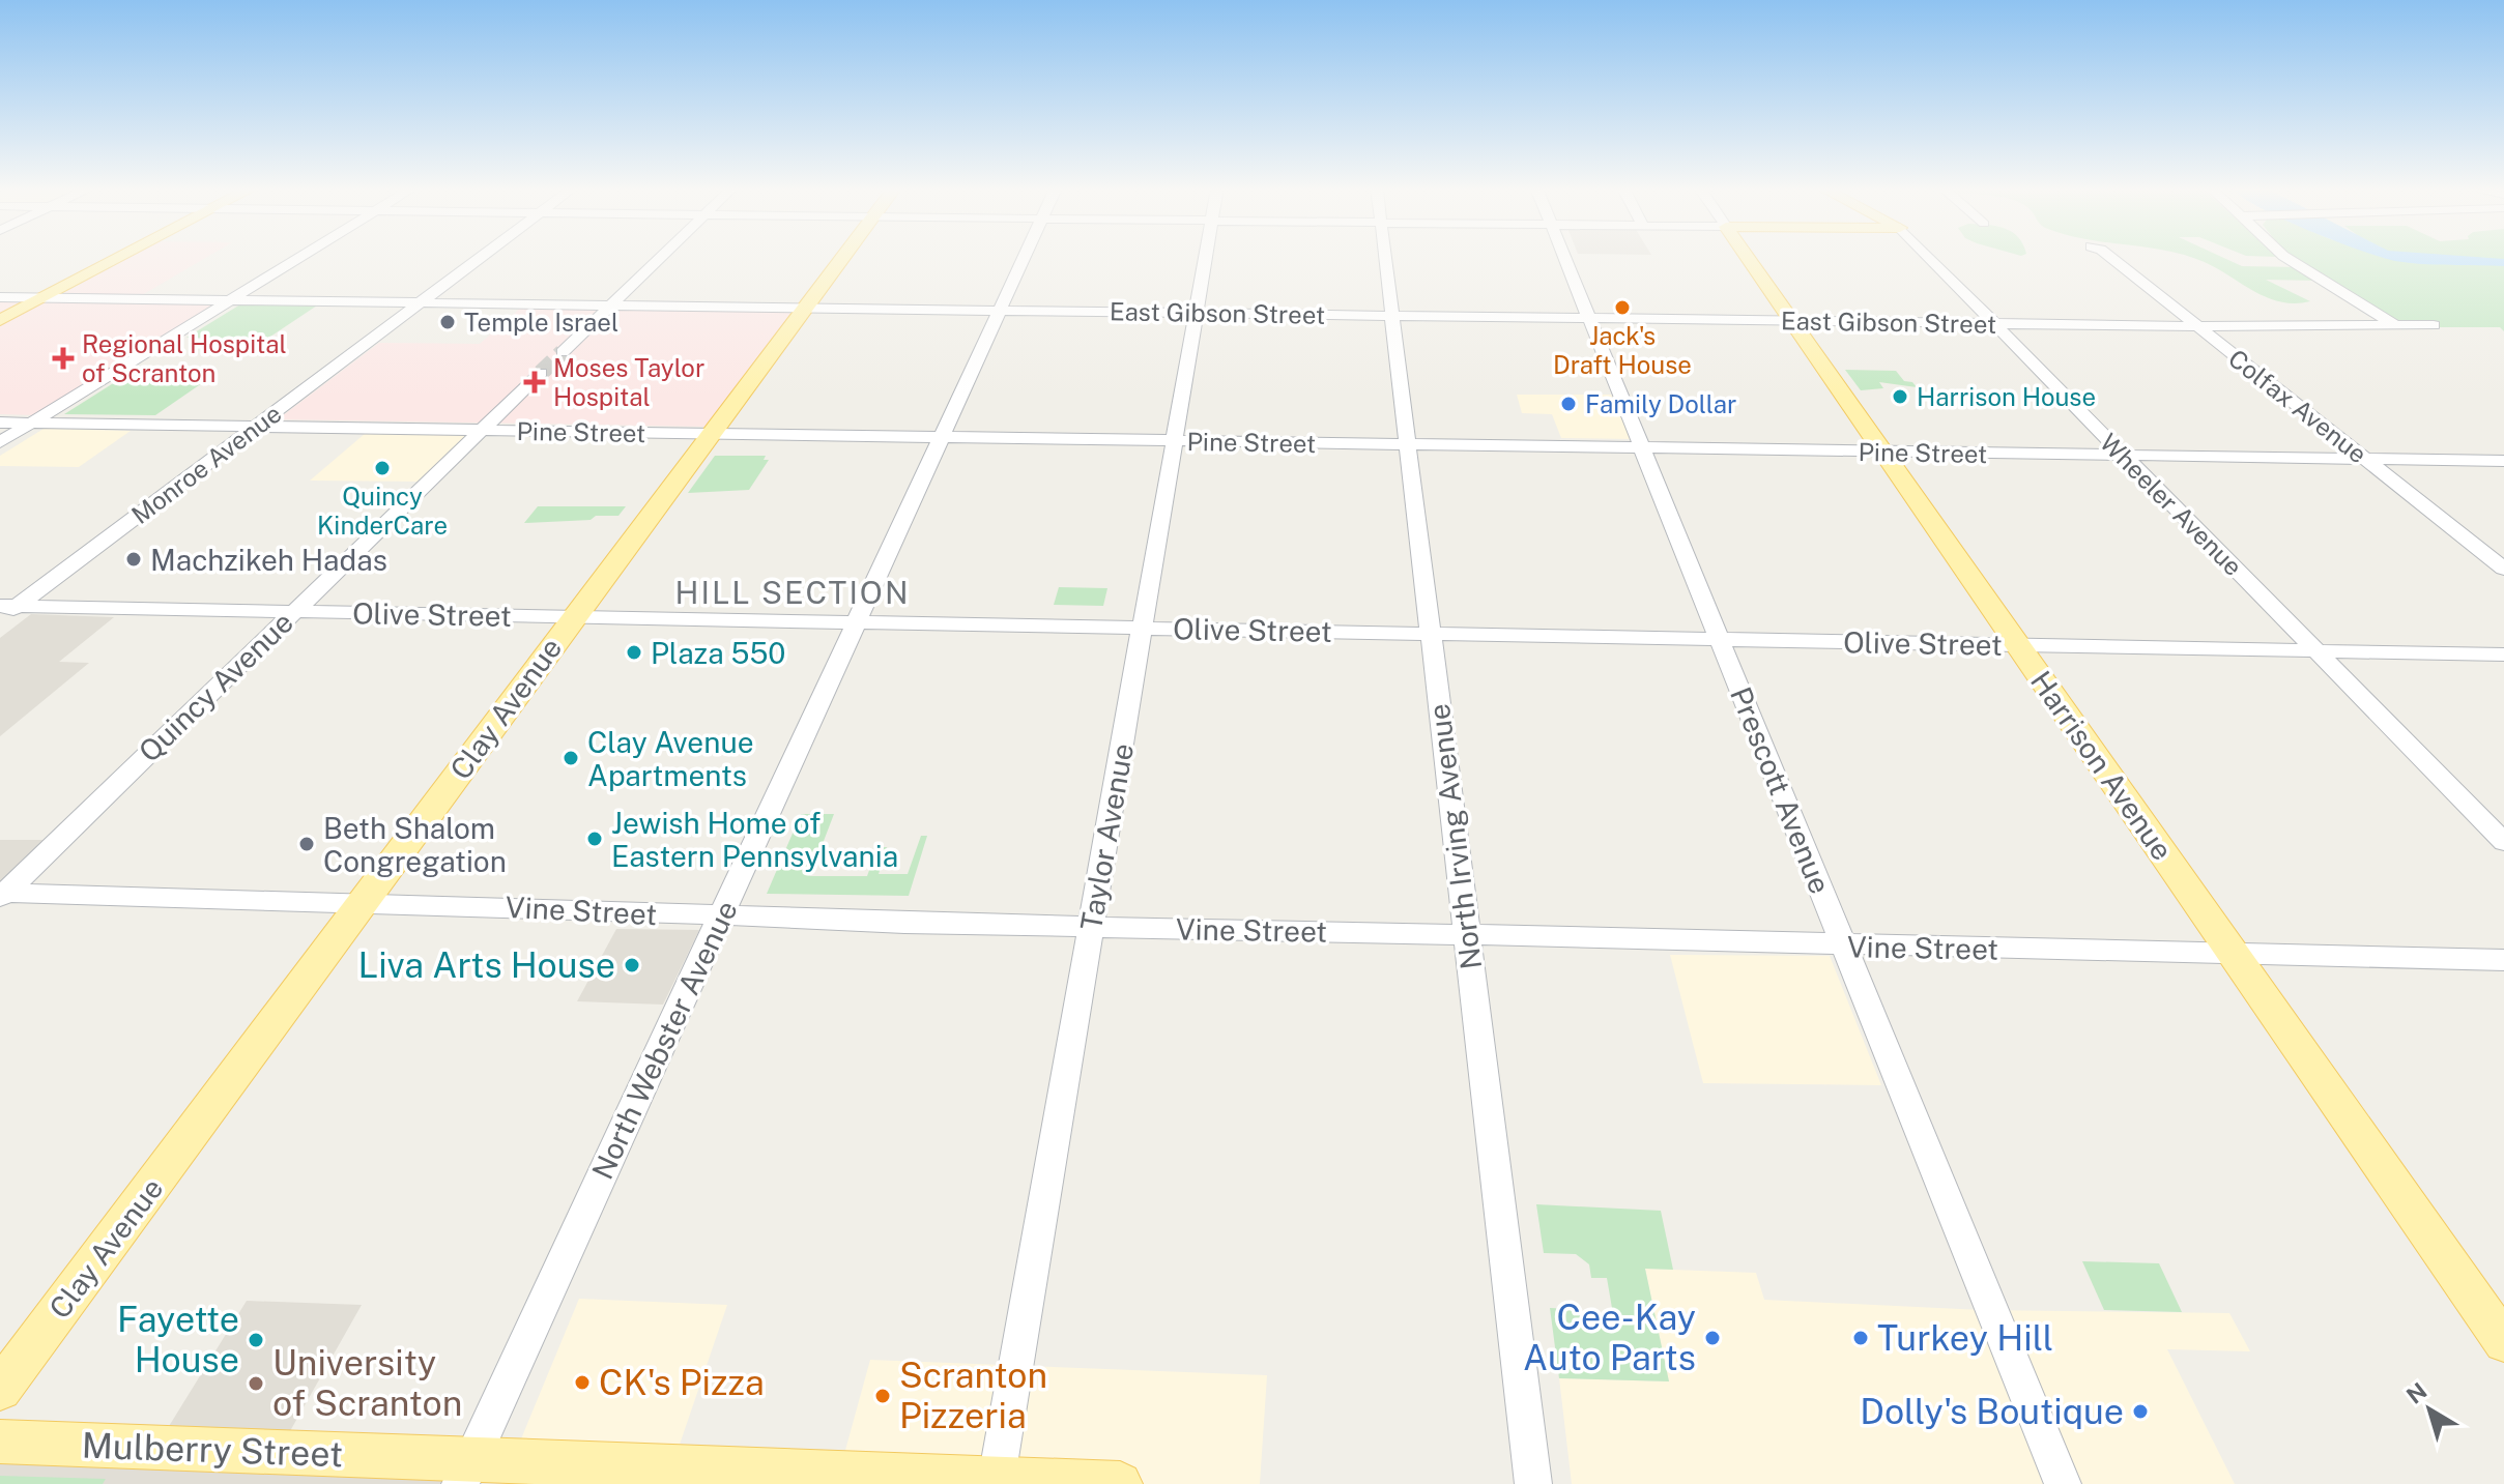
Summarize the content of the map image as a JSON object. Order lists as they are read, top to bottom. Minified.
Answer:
{"streets":{"main road":["Clay Avenue","Harrison Avenue","Mulberry Street"],"street":["East Gibson Street","Colfax Avenue","Pine Street","Monroe Avenue","Wheeler Avenue","Olive Street","Quincy Avenue","Prescott Avenue","Taylor Avenue","North Irving Avenue","Vine Street","North Webster Avenue"]},"crossings":[["East Gibson Street","Colfax Avenue"],["East Gibson Street","Monroe Avenue"],["East Gibson Street","Wheeler Avenue"],["East Gibson Street","Clay Avenue"],["East Gibson Street","Harrison Avenue"],["East Gibson Street","Prescott Avenue"],["East Gibson Street","Taylor Avenue"],["East Gibson Street","North Irving Avenue"],["East Gibson Street","North Webster Avenue"],["Colfax Avenue","Pine Street"],["Pine Street","Monroe Avenue"],["Pine Street","Wheeler Avenue"],["Pine Street","Quincy Avenue"],["Pine Street","Clay Avenue"],["Pine Street","Harrison Avenue"],["Pine Street","Prescott Avenue"],["Pine Street","Taylor Avenue"],["Pine Street","North Irving Avenue"],["Pine Street","North Webster Avenue"],["Monroe Avenue","Olive Street"],["Wheeler Avenue","Olive Street"],["Olive Street","Quincy Avenue"],["Olive Street","Clay Avenue"],["Olive Street","Harrison Avenue"],["Olive Street","Prescott Avenue"],["Olive Street","Taylor Avenue"],["Olive Street","North Irving Avenue"],["Olive Street","North Webster Avenue"],["Quincy Avenue","Vine Street"],["Clay Avenue","Vine Street"],["Harrison Avenue","Vine Street"],["Prescott Avenue","Vine Street"],["Taylor Avenue","Vine Street"],["Taylor Avenue","Mulberry Street"],["North Irving Avenue","Vine Street"],["Vine Street","North Webster Avenue"],["North Webster Avenue","Mulberry Street"]],"districts":["HILL SECTION"],"places":{"other":["Jack's Draft House","Temple Israel","Harrison House","Family Dollar","Quincy KinderCare","Machzikeh Hadas","Plaza 550","Clay Avenue Apartments","Jewish Home of Eastern Pennsylvania","Beth Shalom Congregation","Liva Arts House","Cee-Kay Auto Parts","Turkey Hill","Fayette House","CK's Pizza","University of Scranton","Scranton Pizzeria","Dolly's Boutique"],"health":["Regional Hospital of Scranton","Moses Taylor Hospital"]},"north":"top left"}
